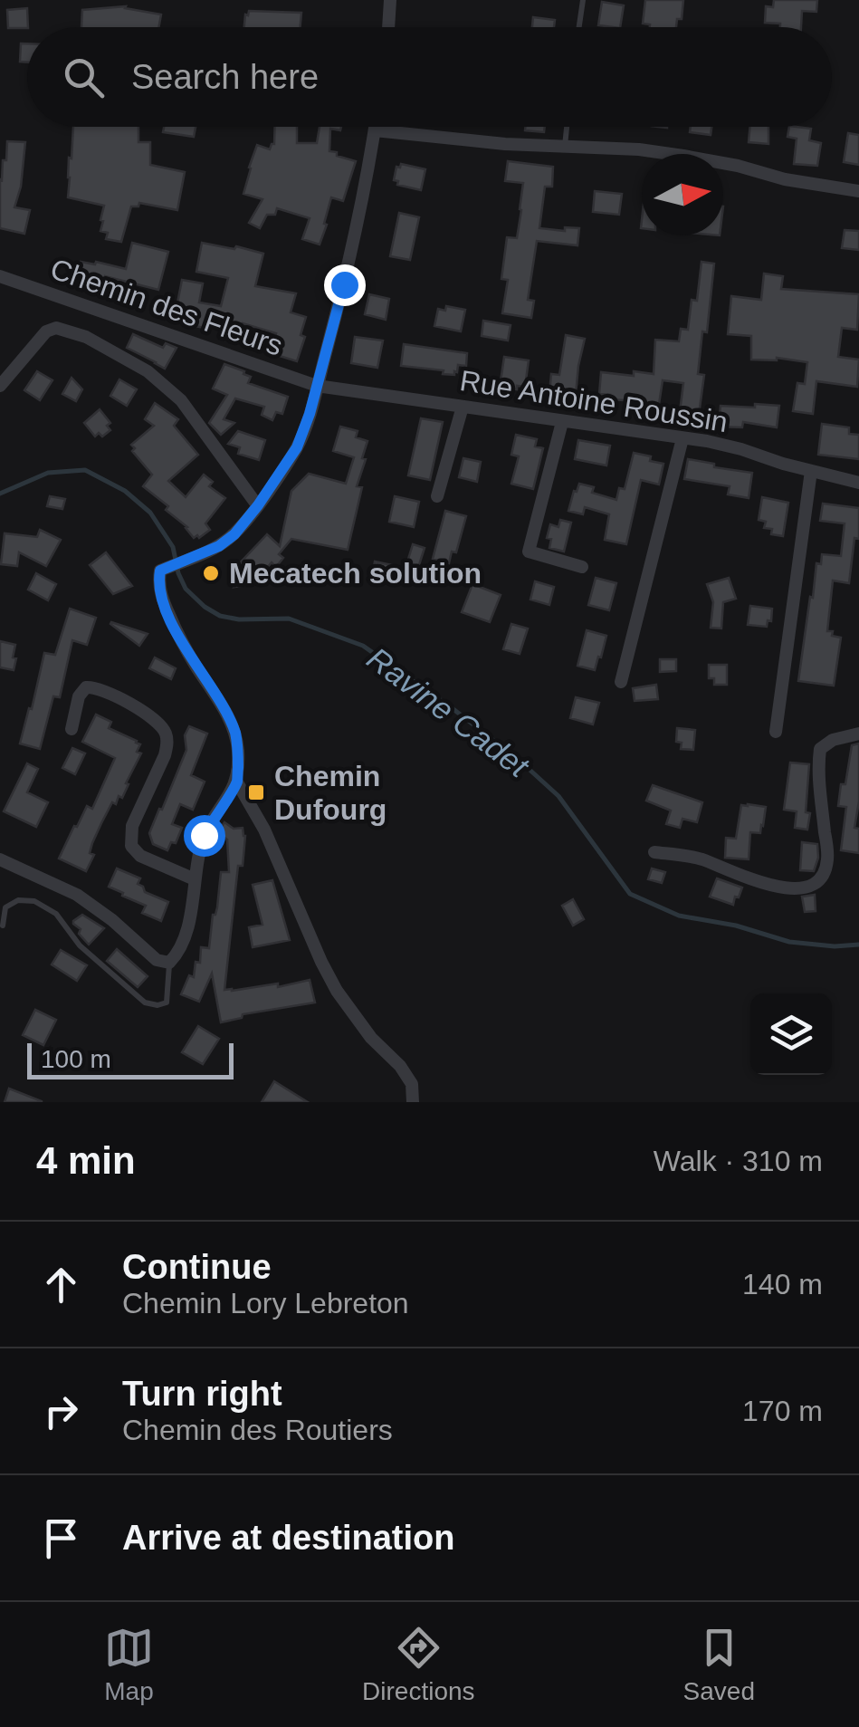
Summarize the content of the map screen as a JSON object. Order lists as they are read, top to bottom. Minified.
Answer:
{"streets":{"street":["Chemin des Fleurs","Rue Antoine Roussin"]},"crossings":[["Chemin des Fleurs","Rue Antoine Roussin"]],"water":["Ravine Cadet"],"places":{"other":["Mecatech solution"],"transit":["Chemin Dufourg"]},"scale_bar":"100 m","north":"right","page":{"search":"Search here","scale":"100 m","heading":["4 min","Walk · 310 m"],"list":[["Continue","Chemin Lory Lebreton","140 m"],["Turn right","Chemin des Routiers","170 m"],"Arrive at destination"],"nav":["Map","Directions","Saved"]}}
